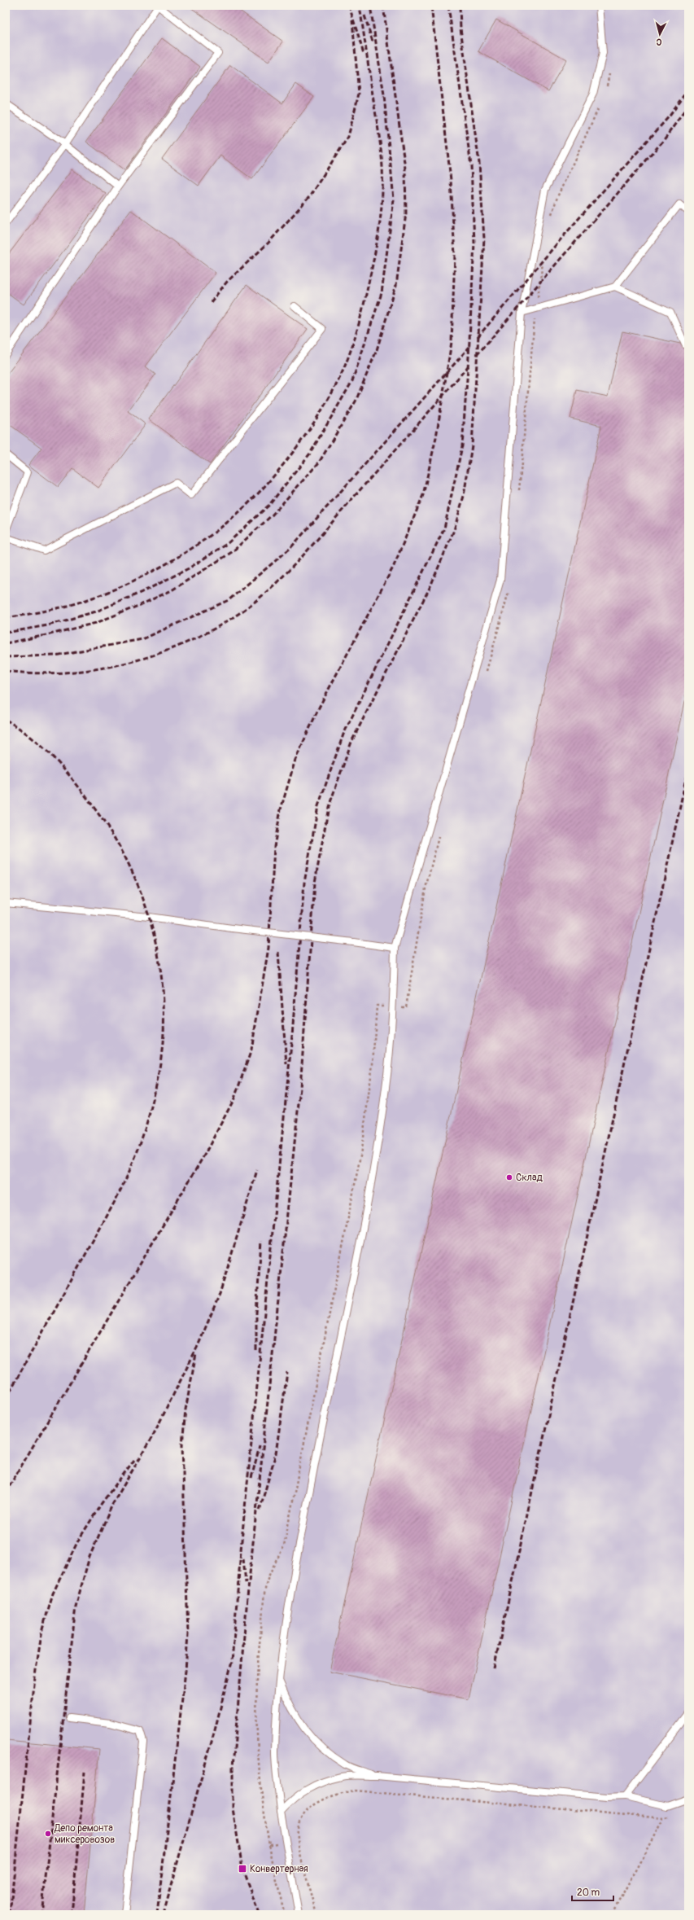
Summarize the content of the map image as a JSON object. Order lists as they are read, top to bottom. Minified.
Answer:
{"places":{"other":["Склад","Депо ремонта миксеровозов"],"transit":["Конвертерная"]},"scale_bar":"20 m","north":"bottom"}
